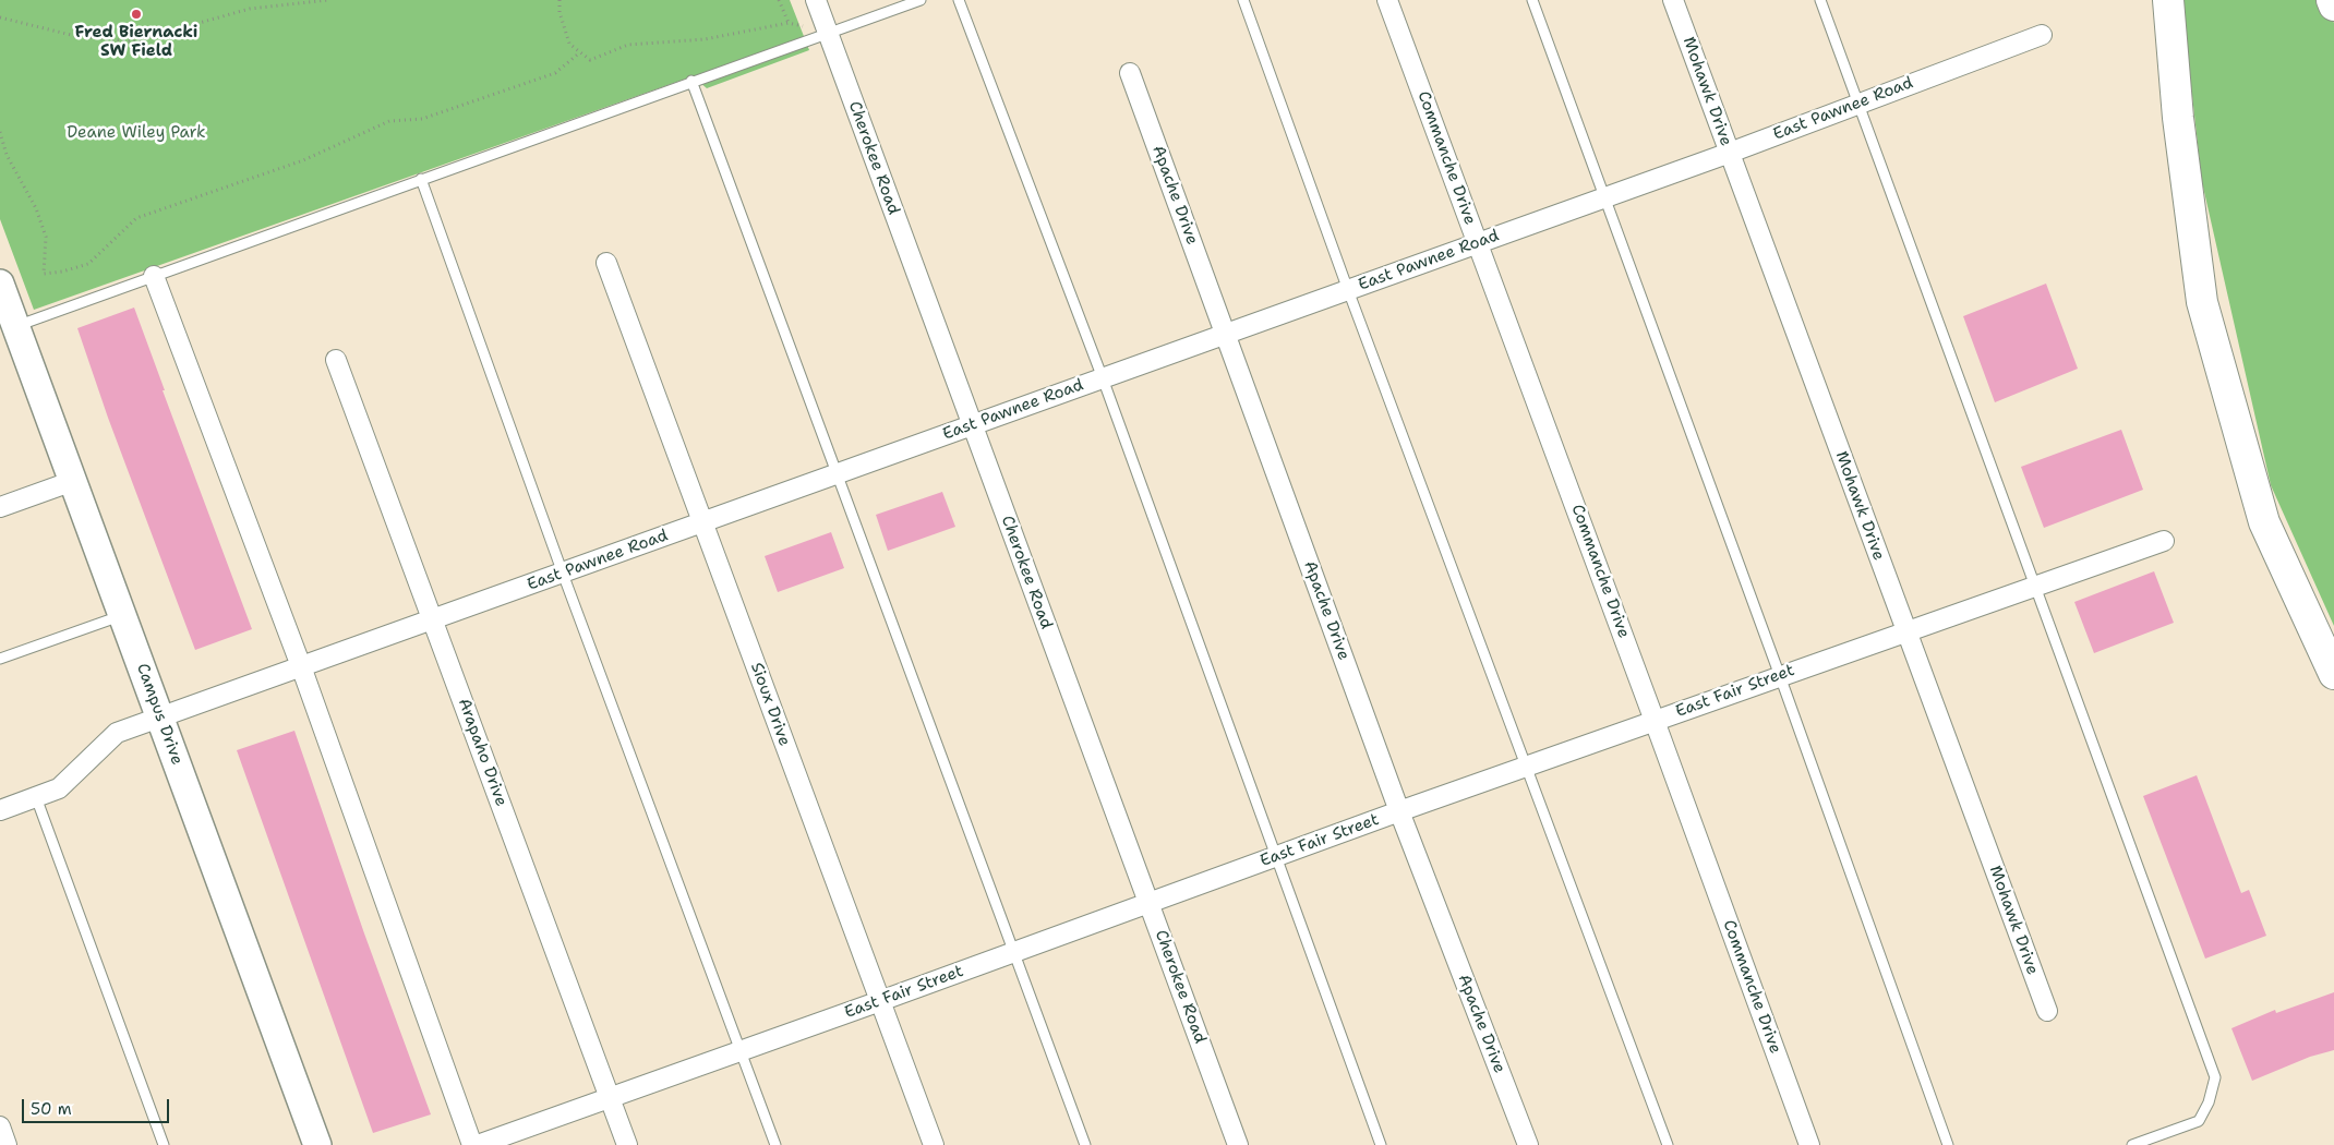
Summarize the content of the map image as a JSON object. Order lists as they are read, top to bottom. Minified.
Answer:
{"streets":{"main road":["Campus Drive"],"street":["Mohawk Drive","East Pawnee Road","Cherokee Road","Commanche Drive","Apache Drive","East Fair Street","Sioux Drive","Arapaho Drive"]},"crossings":[["Mohawk Drive","East Pawnee Road"],["Mohawk Drive","East Fair Street"],["East Pawnee Road","Cherokee Road"],["East Pawnee Road","Commanche Drive"],["East Pawnee Road","Apache Drive"],["East Pawnee Road","Sioux Drive"],["East Pawnee Road","Campus Drive"],["East Pawnee Road","Arapaho Drive"],["Cherokee Road","East Fair Street"],["Commanche Drive","East Fair Street"],["Apache Drive","East Fair Street"],["East Fair Street","Sioux Drive"],["East Fair Street","Arapaho Drive"]],"parks":["Deane Wiley Park"],"places":["Fred Biernacki SW Field"],"scale_bar":"50 m"}
